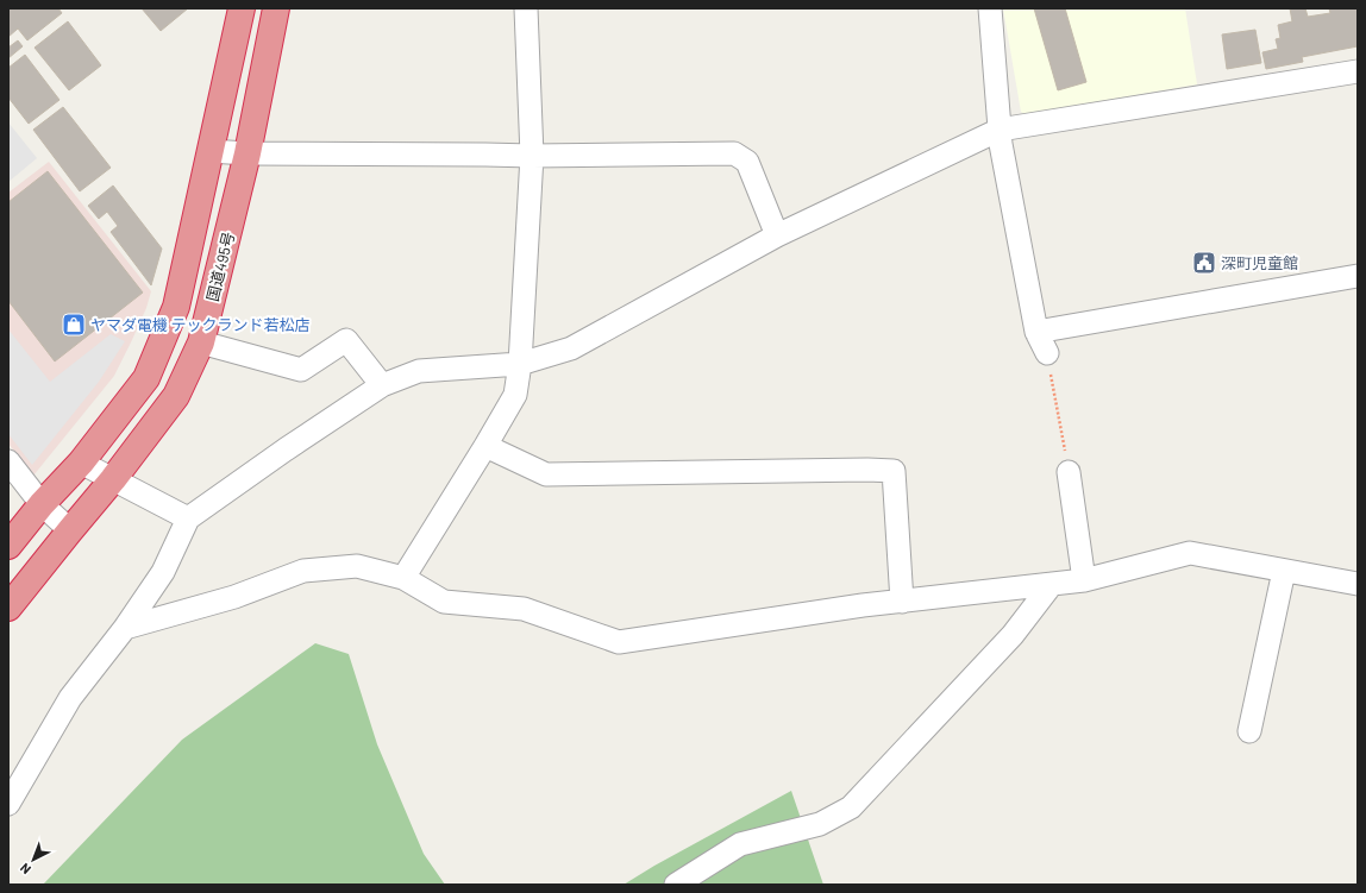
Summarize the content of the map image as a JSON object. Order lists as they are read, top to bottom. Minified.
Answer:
{"streets":{"highway":["国道495号"]},"places":{"public building":["深町児童館"],"shop":["ヤマダ電機 テックランド若松店"]},"north":"bottom left"}
